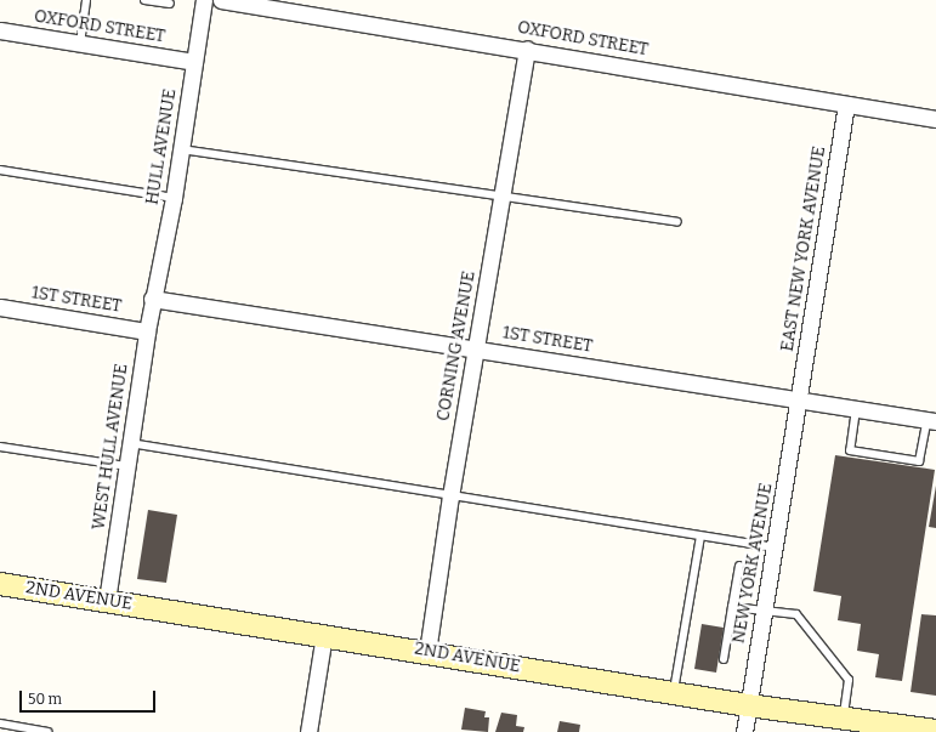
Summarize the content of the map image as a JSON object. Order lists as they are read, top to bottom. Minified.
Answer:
{"streets":{"main road":["2ND AVENUE"],"street":["OXFORD STREET","HULL AVENUE","EAST NEW YORK AVENUE","1ST STREET","CORNING AVENUE","WEST HULL AVENUE","NEW YORK AVENUE"]},"crossings":[["OXFORD STREET","HULL AVENUE"],["OXFORD STREET","EAST NEW YORK AVENUE"],["OXFORD STREET","CORNING AVENUE"],["HULL AVENUE","1ST STREET"],["HULL AVENUE","WEST HULL AVENUE"],["EAST NEW YORK AVENUE","1ST STREET"],["EAST NEW YORK AVENUE","NEW YORK AVENUE"],["1ST STREET","CORNING AVENUE"],["1ST STREET","WEST HULL AVENUE"],["1ST STREET","NEW YORK AVENUE"],["CORNING AVENUE","2ND AVENUE"],["WEST HULL AVENUE","2ND AVENUE"],["NEW YORK AVENUE","2ND AVENUE"]],"scale_bar":"50 m"}
